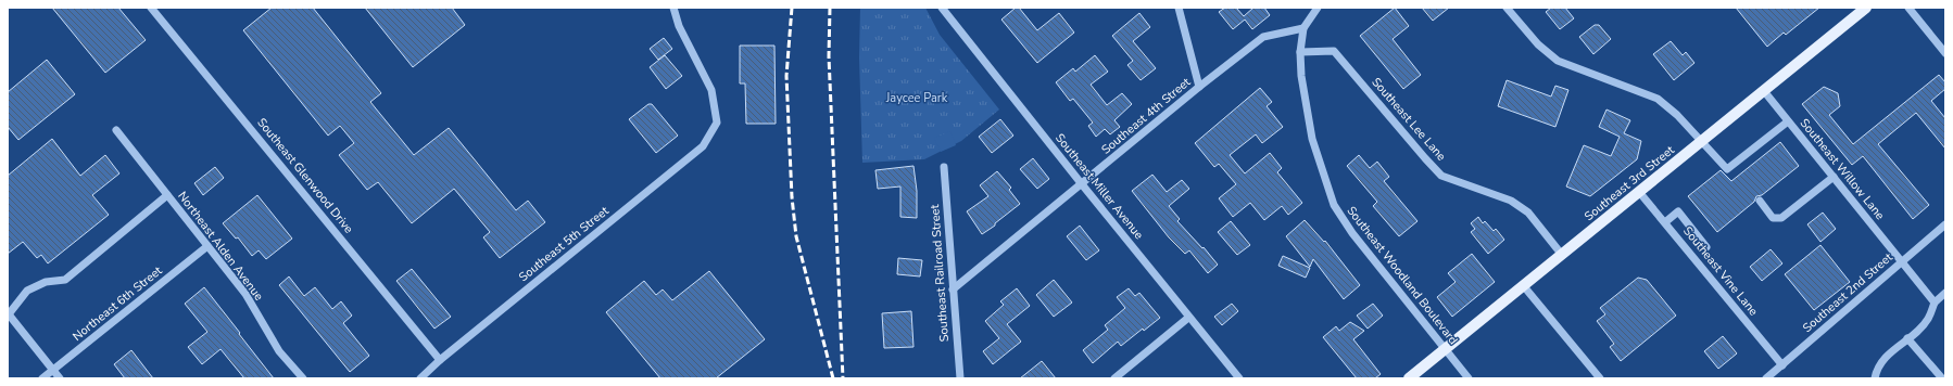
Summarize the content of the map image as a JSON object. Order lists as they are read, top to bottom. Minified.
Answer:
{"streets":{"main road":["Southeast 3rd Street"],"street":["Southeast 4th Street","Southeast Lee Lane","Southeast Willow Lane","Southeast Glenwood Drive","Southeast Miller Avenue","Southeast 5th Street","Northeast Alden Avenue","Southeast Vine Lane","Southeast Railroad Street","Southeast Woodland Boulevard","Southeast 2nd Street","Northeast 6th Street"]},"crossings":[["Southeast 4th Street","Southeast Miller Avenue"],["Southeast 4th Street","Southeast Railroad Street"],["Southeast 4th Street","Southeast Woodland Boulevard"],["Southeast Lee Lane","Southeast 3rd Street"],["Southeast Lee Lane","Southeast Woodland Boulevard"],["Southeast Willow Lane","Southeast 3rd Street"],["Southeast Willow Lane","Southeast 2nd Street"],["Southeast Glenwood Drive","Southeast 5th Street"],["Southeast 3rd Street","Southeast Vine Lane"],["Southeast 3rd Street","Southeast Woodland Boulevard"],["Northeast Alden Avenue","Northeast 6th Street"],["Southeast Vine Lane","Southeast 2nd Street"]],"parks":["Jaycee Park"]}
